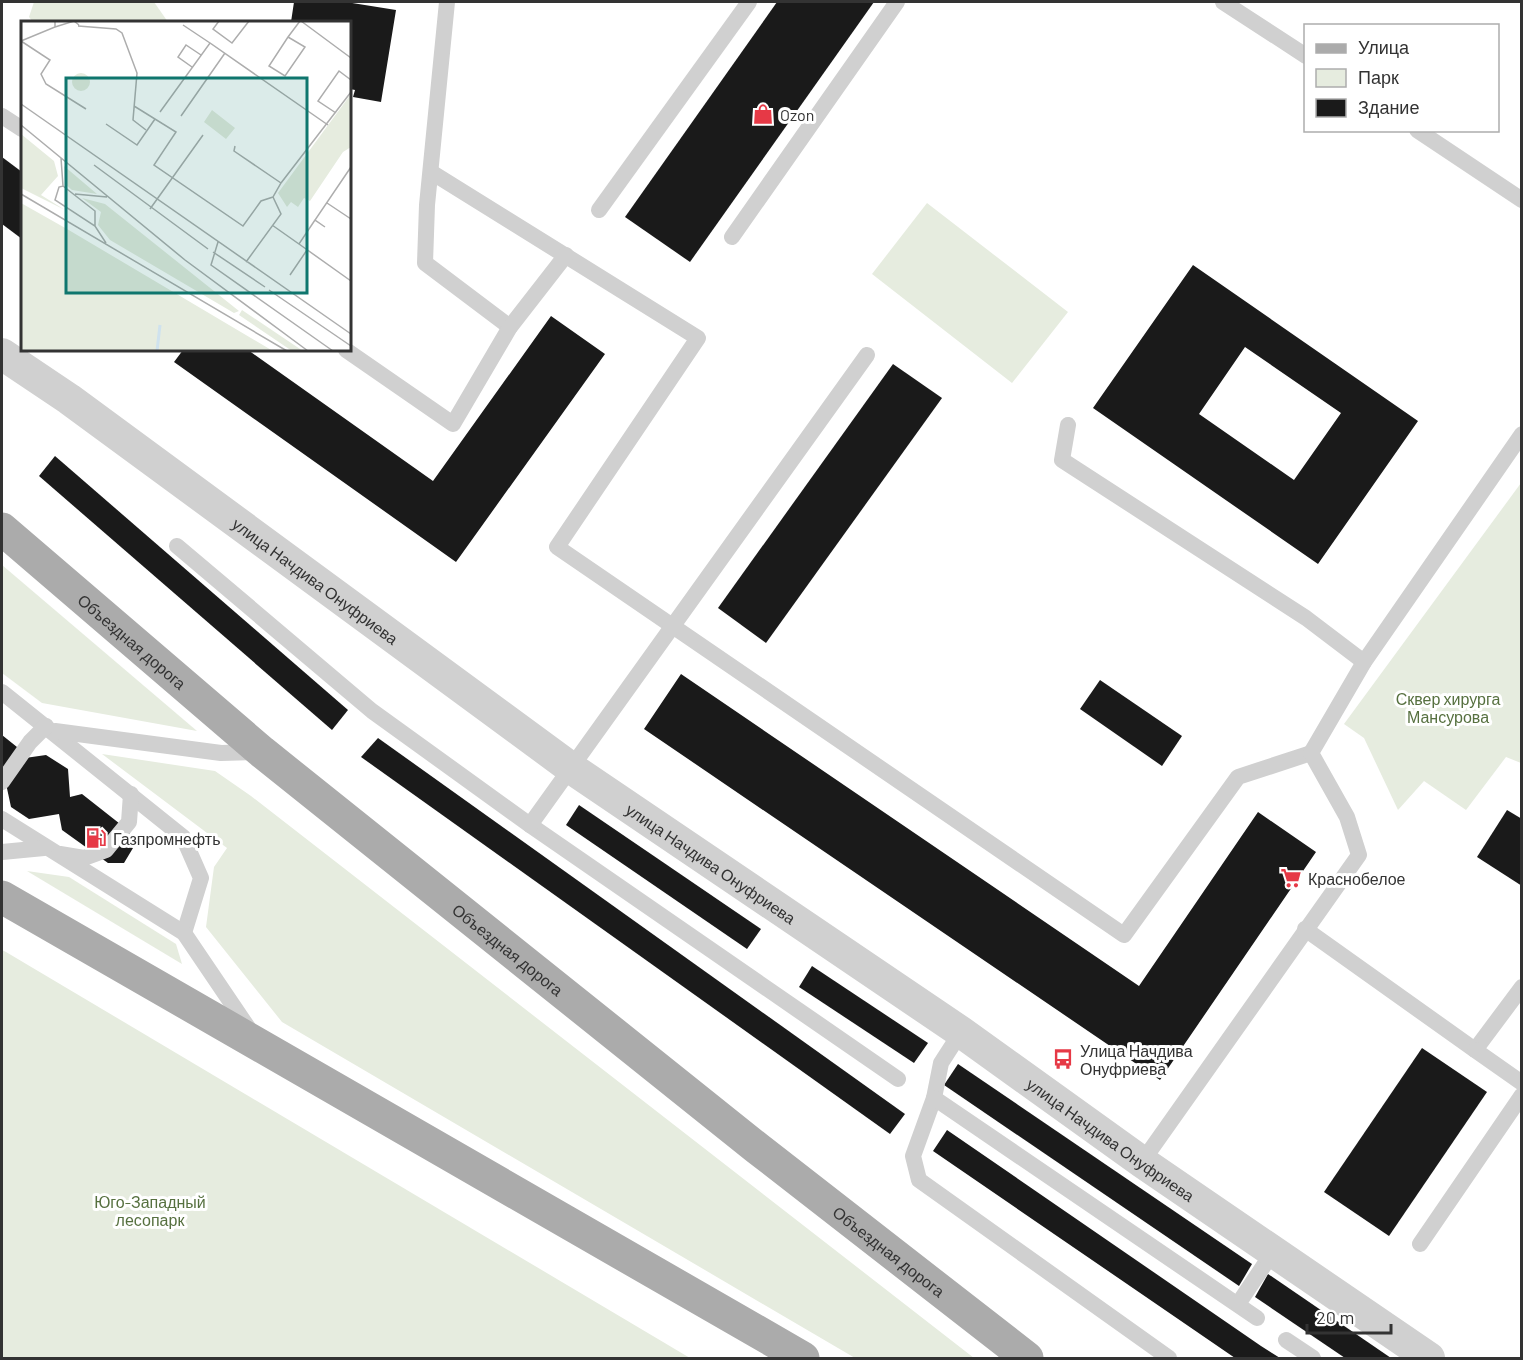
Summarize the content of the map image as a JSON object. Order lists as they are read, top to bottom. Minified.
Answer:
{"streets":{"main road":["Объездная дорога"],"street":["улица Начдива Онуфриева"]},"parks":["Сквер хирурга Мансурова","Юго-Западный лесопарк"],"places":{"shop":["Ozon"],"fuel station":["Газпромнефть"],"supermarket":["Краснобелое"],"bus stop":["Улица Начдива Онуфриева"]},"legend":["Улица","Парк","Здание"],"scale_bar":"20 m"}
